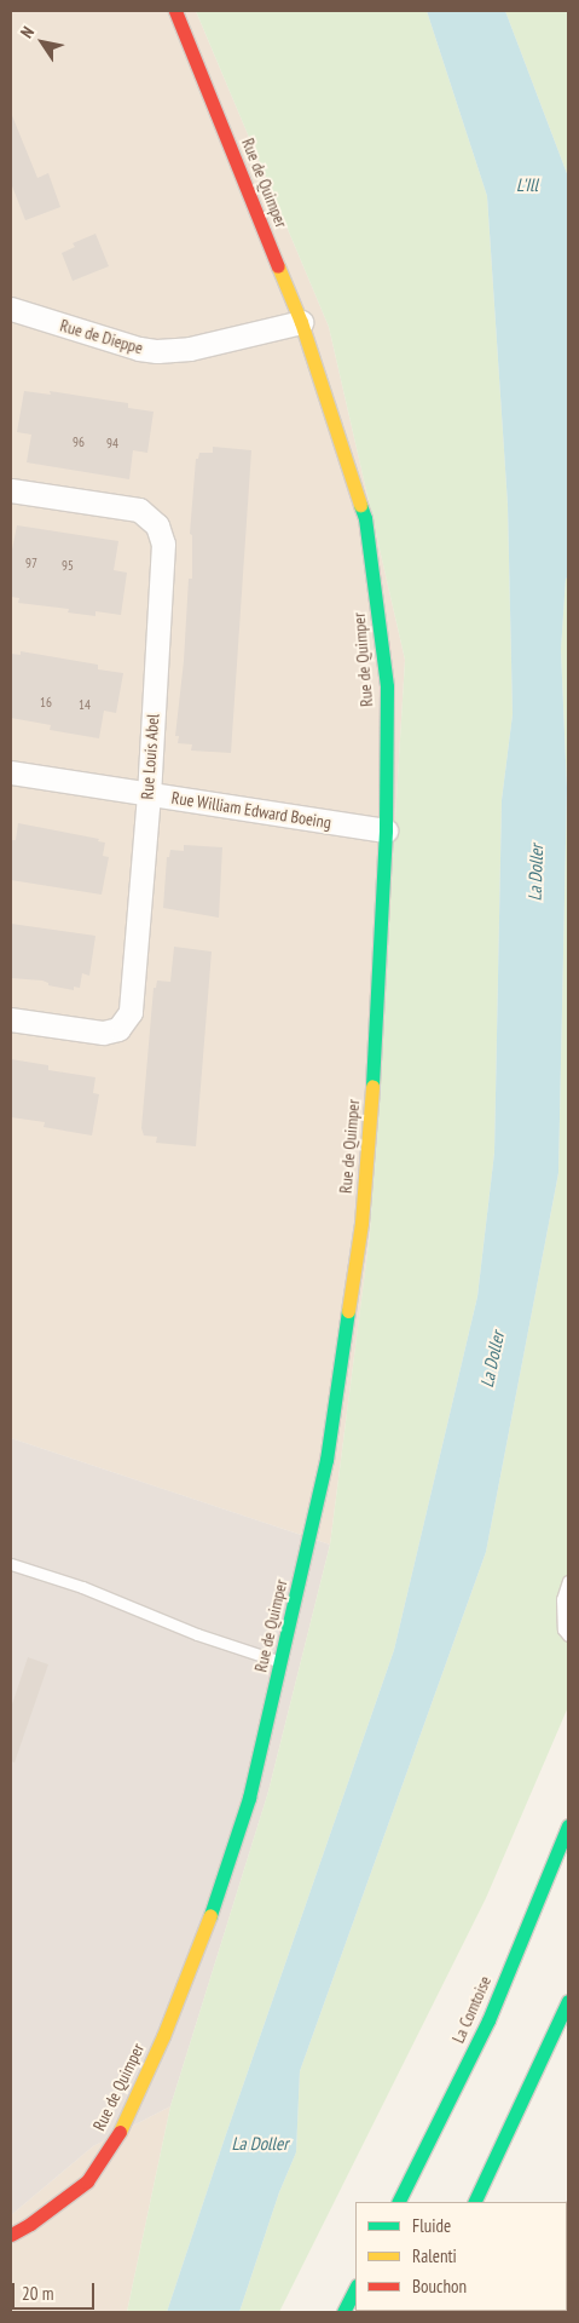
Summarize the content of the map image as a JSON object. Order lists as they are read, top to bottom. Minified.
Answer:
{"streets":{"main road":["Rue de Quimper","La Comtoise"],"street":["Rue de Dieppe","Rue Louis Abel","Rue William Edward Boeing"]},"crossings":[["Rue de Quimper","Rue de Dieppe"],["Rue de Quimper","Rue William Edward Boeing"],["Rue Louis Abel","Rue William Edward Boeing"]],"water":["L'Ill","La Doller"],"house_numbers":["96","94","97","95","16","14"],"legend":["Fluide","Ralenti","Bouchon"],"scale_bar":"20 m","north":"top left"}
